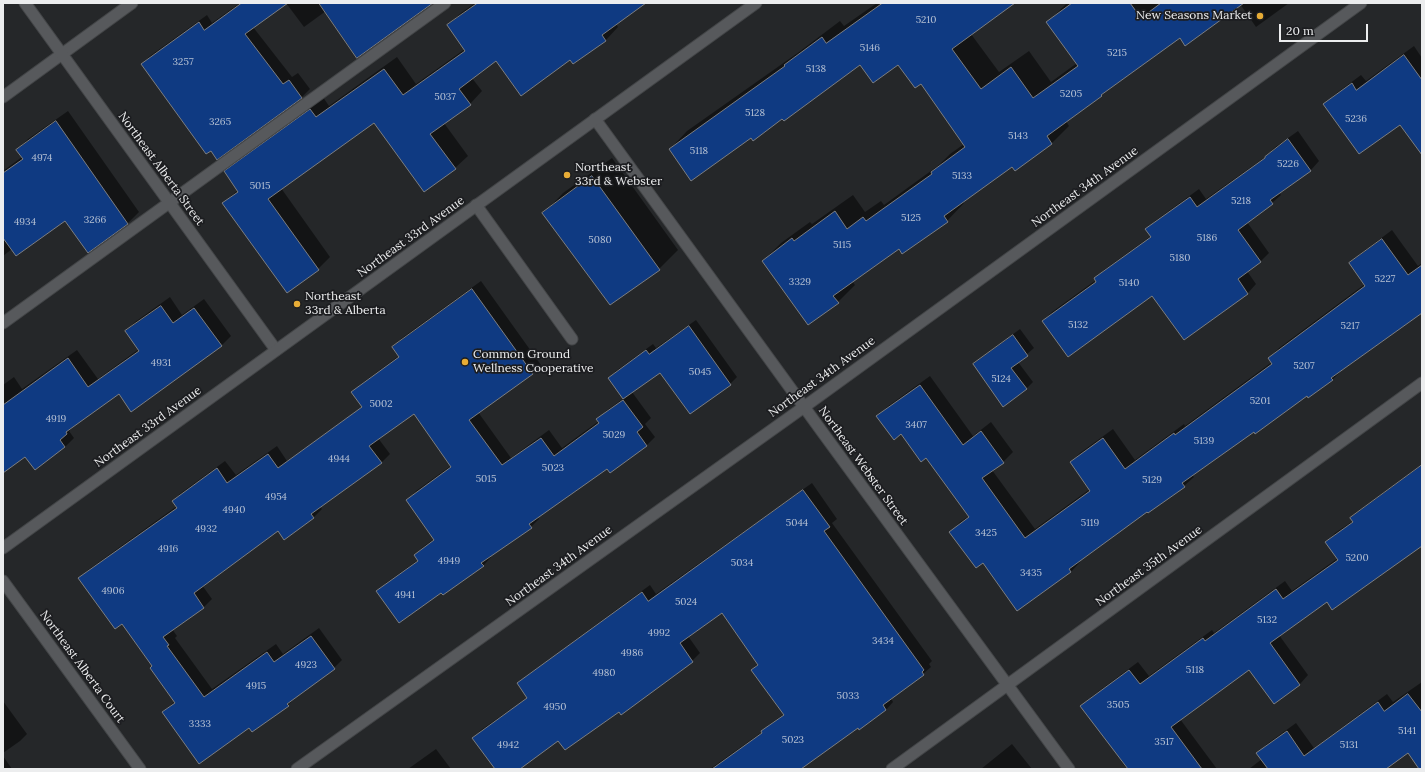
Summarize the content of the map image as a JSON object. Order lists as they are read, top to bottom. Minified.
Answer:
{"streets":{"street":["Northeast Alberta Street","Northeast 34th Avenue","Northeast 33rd Avenue","Northeast Webster Street","Northeast 35th Avenue","Northeast Alberta Court"]},"crossings":[["Northeast Alberta Street","Northeast 33rd Avenue"],["Northeast 34th Avenue","Northeast Webster Street"],["Northeast 33rd Avenue","Northeast Webster Street"],["Northeast Webster Street","Northeast 35th Avenue"]],"places":["New Seasons Market","Northeast 33rd & Webster","Northeast 33rd & Alberta","Common Ground Wellness Cooperative"],"house_numbers":["5210","5146","5215","3257","5138","5205","5037","5128","5236","3265","5143","5118","4974","5226","5133","5015","5218","5125","3266","4934","5186","5080","5115","5180","5227","3329","5140","5132","5217","4931","5207","5045","5124","5201","5002","4919","3407","5029","5139","4944","5023","5015","5129","4954","4940","5044","5119","4932","3425","4916","5200","4949","5034","3435","4906","4941","5024","5132","4992","3434","4986","4923","5118","4980","4915","5033","3505","4950","3333","5141","5023","3517","4942","5131"],"scale_bar":"20 m"}
